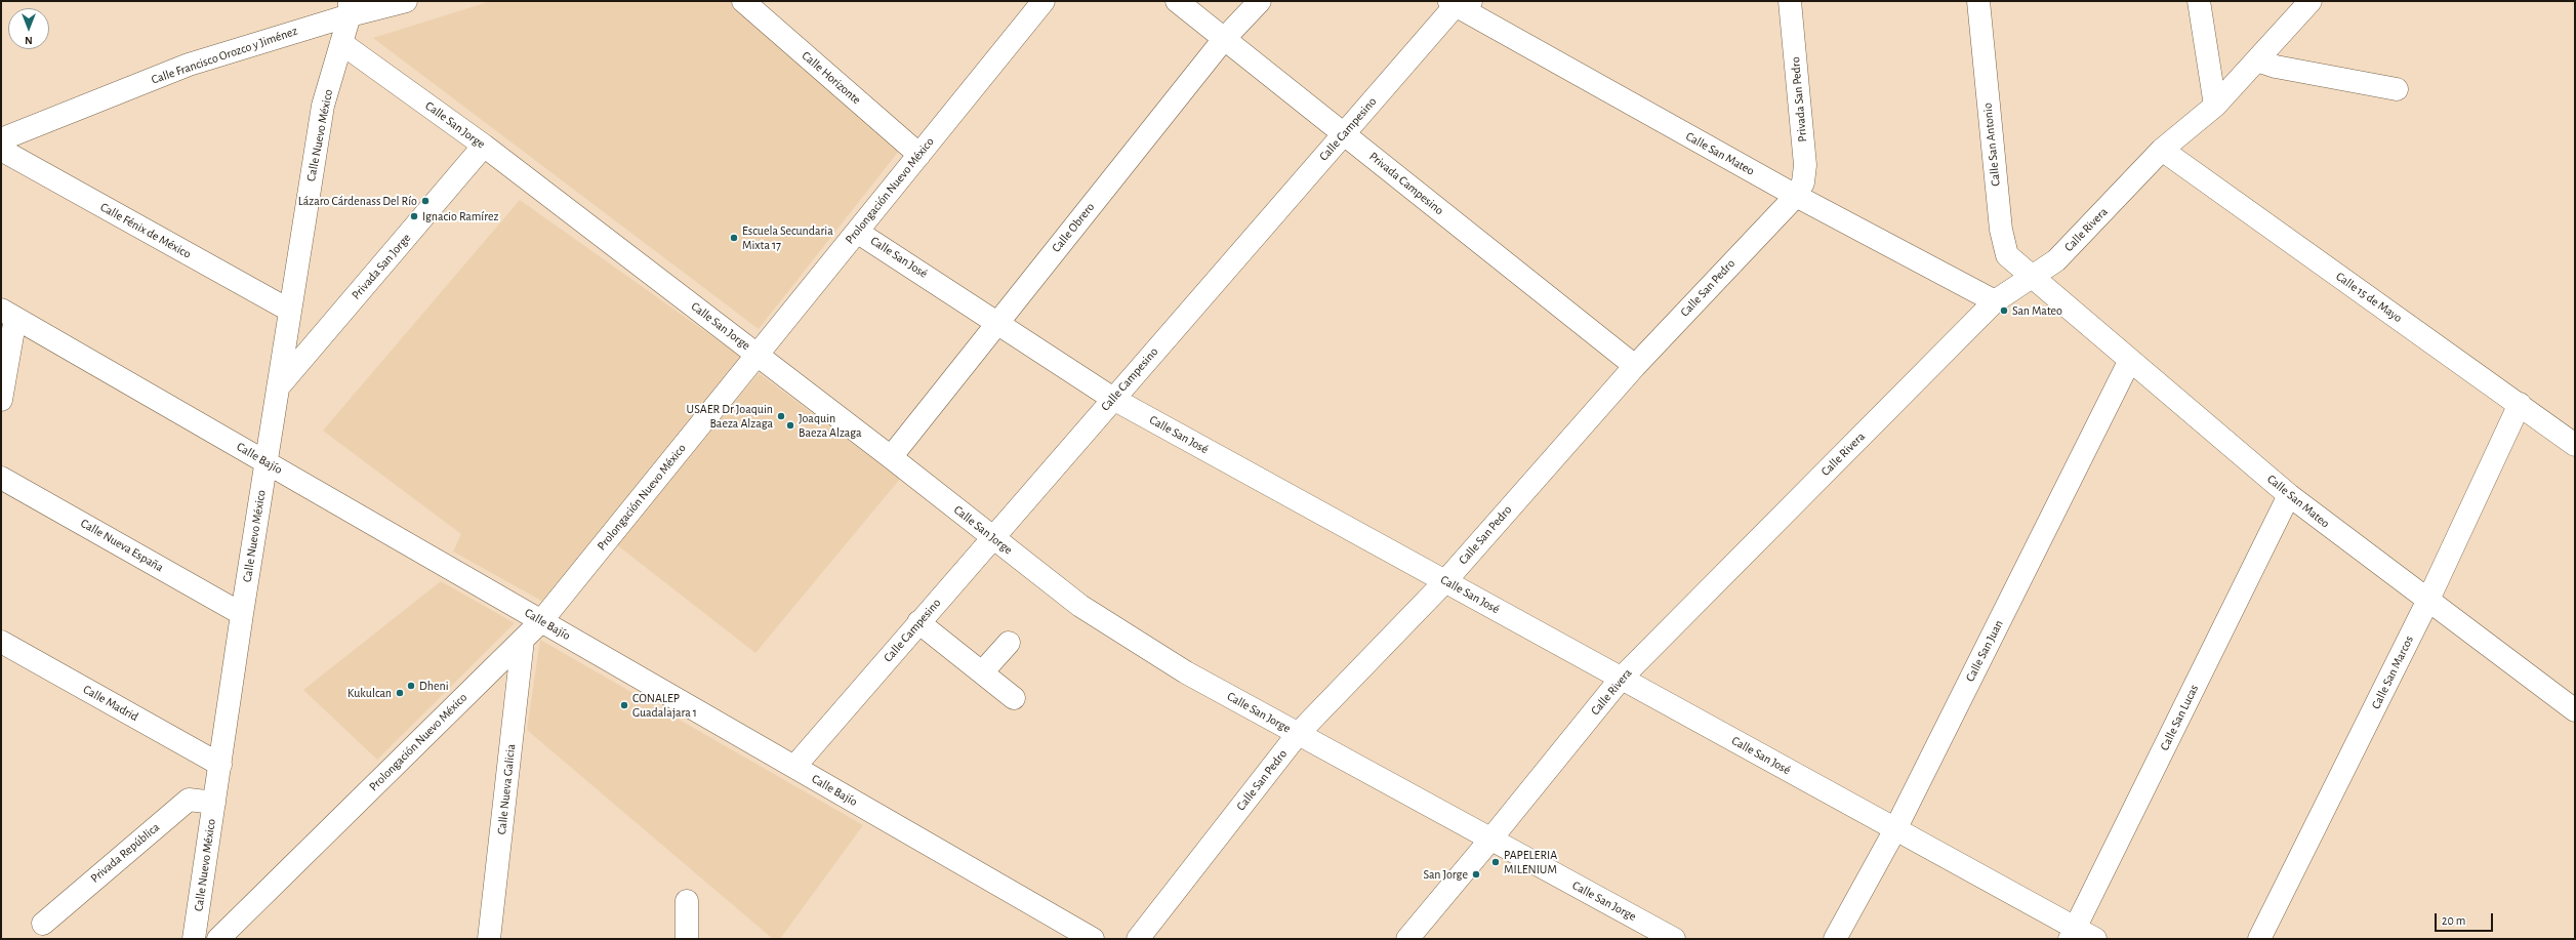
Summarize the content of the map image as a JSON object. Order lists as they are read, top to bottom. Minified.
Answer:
{"streets":{"street":["Calle Francisco Orozco y Jiménez","Calle Horizonte","Privada San Pedro","Calle San Jorge","Calle Campesino","Calle Nuevo México","Calle San Antonio","Calle San Mateo","Privada Campesino","Prolongación Nuevo México","Calle Obrero","Calle Rivera","Calle Fénix de México","Calle San José","Privada San Jorge","Calle San Pedro","Calle 15 de Mayo","Calle Bajío","Calle Nueva España","Calle San Juan","Calle San Marcos","Calle Madrid","Calle San Lucas","Calle Nueva Galicia","Privada República"]},"crossings":[["Calle Francisco Orozco y Jiménez","Calle Nuevo México"],["Calle Horizonte","Prolongación Nuevo México"],["Privada San Pedro","Calle San Mateo"],["Privada San Pedro","Calle San Pedro"],["Calle San Jorge","Calle Campesino"],["Calle San Jorge","Calle Nuevo México"],["Calle San Jorge","Prolongación Nuevo México"],["Calle San Jorge","Calle Obrero"],["Calle San Jorge","Calle Rivera"],["Calle San Jorge","Privada San Jorge"],["Calle San Jorge","Calle San Pedro"],["Calle Campesino","Calle San Mateo"],["Calle Campesino","Privada Campesino"],["Calle Campesino","Calle San José"],["Calle Campesino","Calle Bajío"],["Calle Nuevo México","Calle Fénix de México"],["Calle Nuevo México","Privada San Jorge"],["Calle Nuevo México","Calle Bajío"],["Calle Nuevo México","Calle Nueva España"],["Calle Nuevo México","Calle Madrid"],["Calle Nuevo México","Privada República"],["Calle San Antonio","Calle San Mateo"],["Calle San Antonio","Calle Rivera"],["Calle San Mateo","Calle Rivera"],["Calle San Mateo","Calle San Pedro"],["Calle San Mateo","Calle San Juan"],["Calle San Mateo","Calle San Marcos"],["Calle San Mateo","Calle San Lucas"],["Privada Campesino","Calle Obrero"],["Privada Campesino","Calle San Pedro"],["Prolongación Nuevo México","Calle San José"],["Prolongación Nuevo México","Calle Bajío"],["Prolongación Nuevo México","Calle Nueva Galicia"],["Calle Obrero","Calle San José"],["Calle Rivera","Calle San José"],["Calle Rivera","Calle 15 de Mayo"],["Calle San José","Calle San Pedro"],["Calle San José","Calle San Juan"],["Calle San José","Calle San Lucas"],["Calle 15 de Mayo","Calle San Marcos"]],"places":["Lázaro Cárdenass Del Río","Ignacio Ramírez","Escuela Secundaria Mixta 17","San Mateo","USAER Dr Joaquin Baeza Alzaga","Joaquin Baeza Alzaga","Dheni","Kukulcan","CONALEP Guadalajara 1","PAPELERIA MILENIUM","San Jorge"],"scale_bar":"20 m","north":"bottom"}
